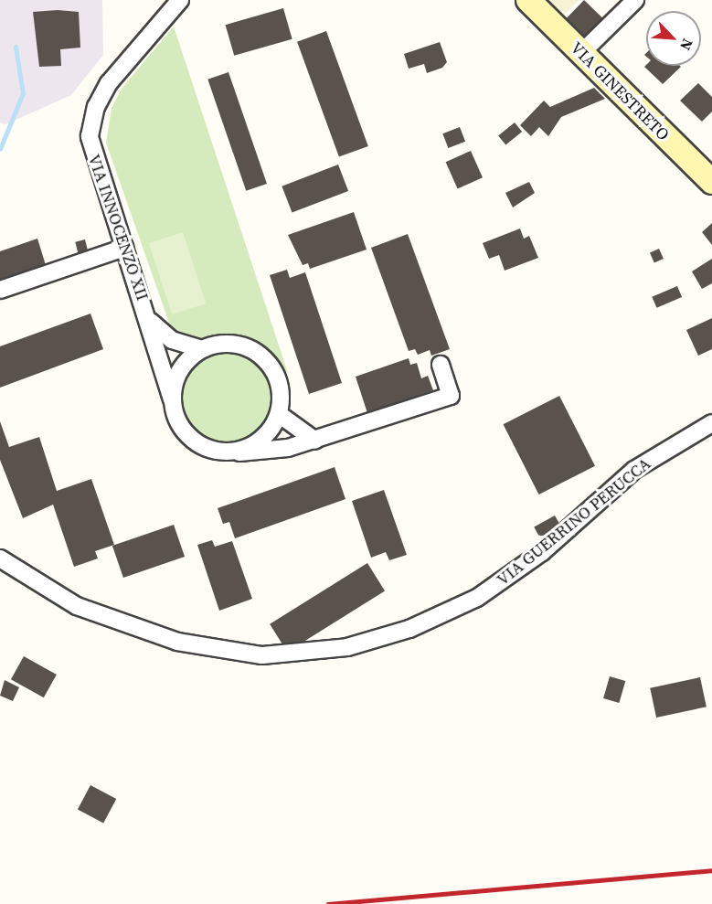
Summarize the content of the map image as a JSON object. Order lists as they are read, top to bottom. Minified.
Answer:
{"streets":{"street":["VIA GINESTRETO","VIA INNOCENZO XII","VIA GUERRINO PERUCCA"]},"north":"bottom right"}
